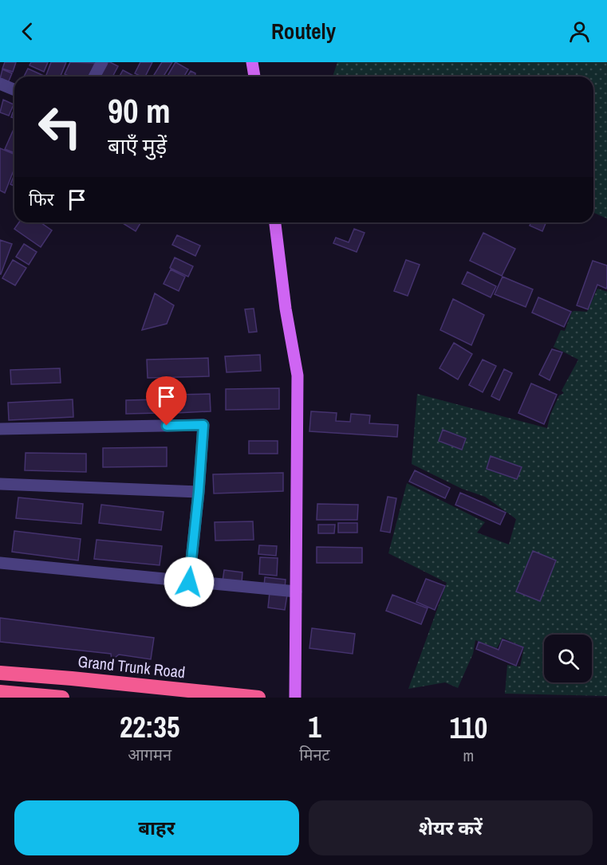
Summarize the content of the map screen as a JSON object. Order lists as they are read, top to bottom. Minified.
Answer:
{"streets":{"highway":["Grand Trunk Road"]},"page":{"header":"Routely","turn":["90 m","बाएँ मुड़ें"],"then":"फिर","eta":["22:35","आगमन","1","मिनट","110","m"],"buttons":["बाहर","शेयर करें"]}}
